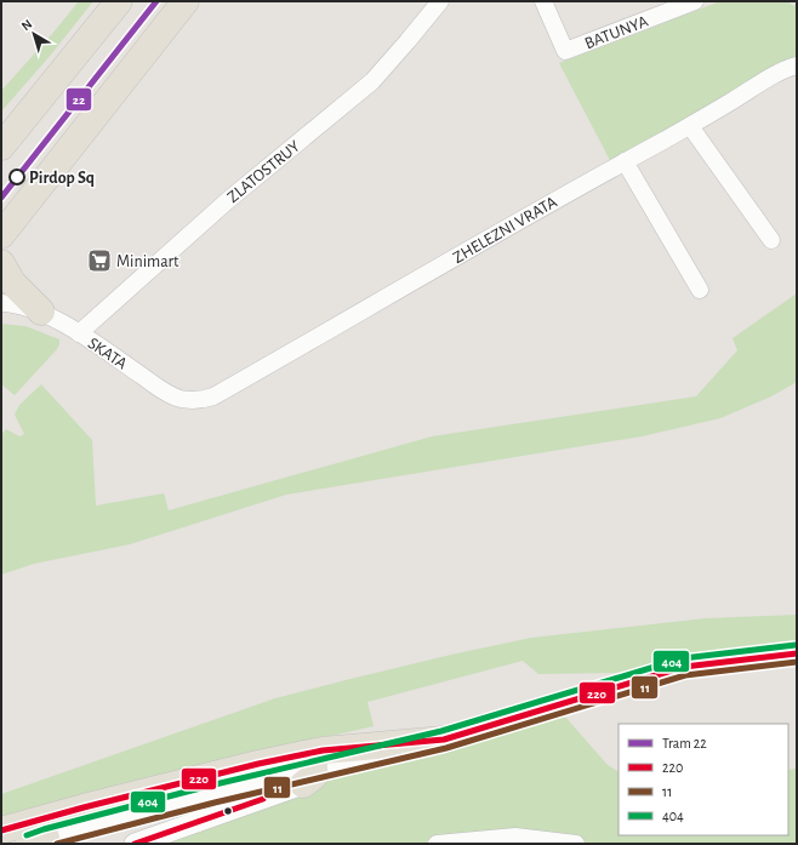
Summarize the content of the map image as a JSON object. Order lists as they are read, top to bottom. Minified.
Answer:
{"streets":{"street":["BATUNYA","ZLATOSTRUY","ZHELEZNI VRATA","SKATA"]},"crossings":[["ZLATOSTRUY","SKATA"],["ZHELEZNI VRATA","SKATA"]],"places":{"other":["Pirdop Sq"],"supermarket":["Minimart"]},"lines":["tram line 22","transit line 404","transit line 220","transit line 11"],"legend":["Tram 22","220","11","404"],"north":"top left"}
